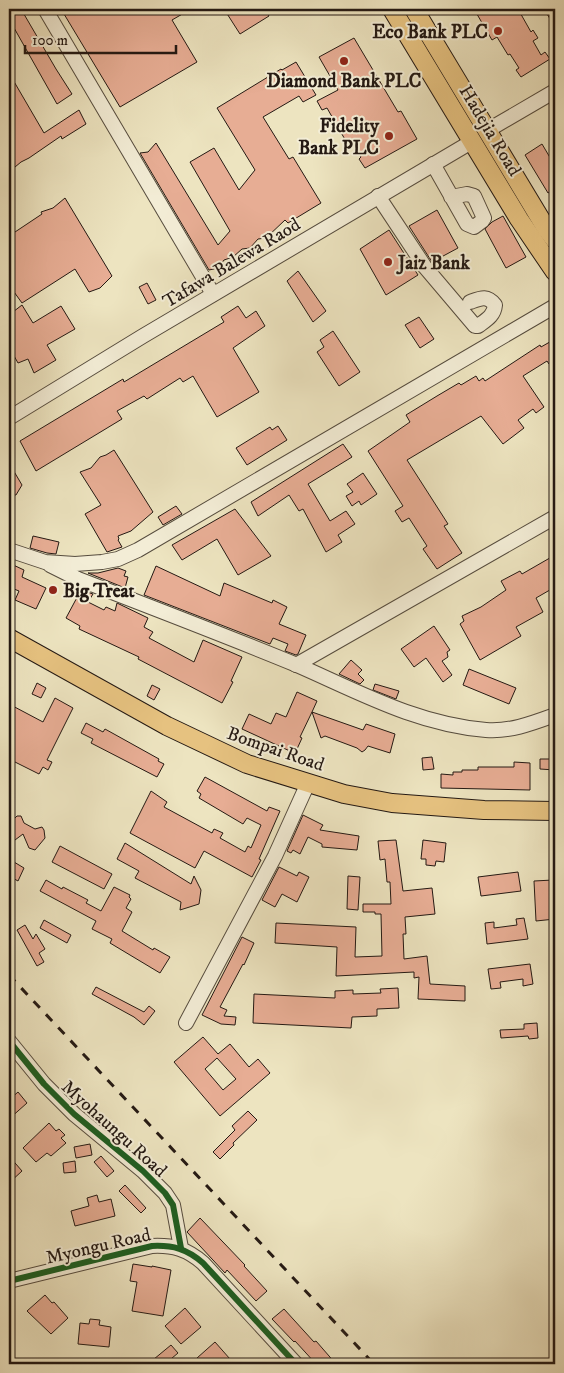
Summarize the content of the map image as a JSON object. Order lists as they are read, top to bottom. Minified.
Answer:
{"streets":{"main road":["Hadejia Road","Bompai Road"],"street":["Tafawa Balewa Raod","Myohaungu Road","Myongu Road"]},"crossings":[["Hadejia Road","Tafawa Balewa Raod"],["Myohaungu Road","Myongu Road"]],"places":["Eco Bank PLC","Diamond Bank PLC","Fidelity Bank PLC","Jaiz Bank","Big Treat"],"scale_bar":"100 m"}
